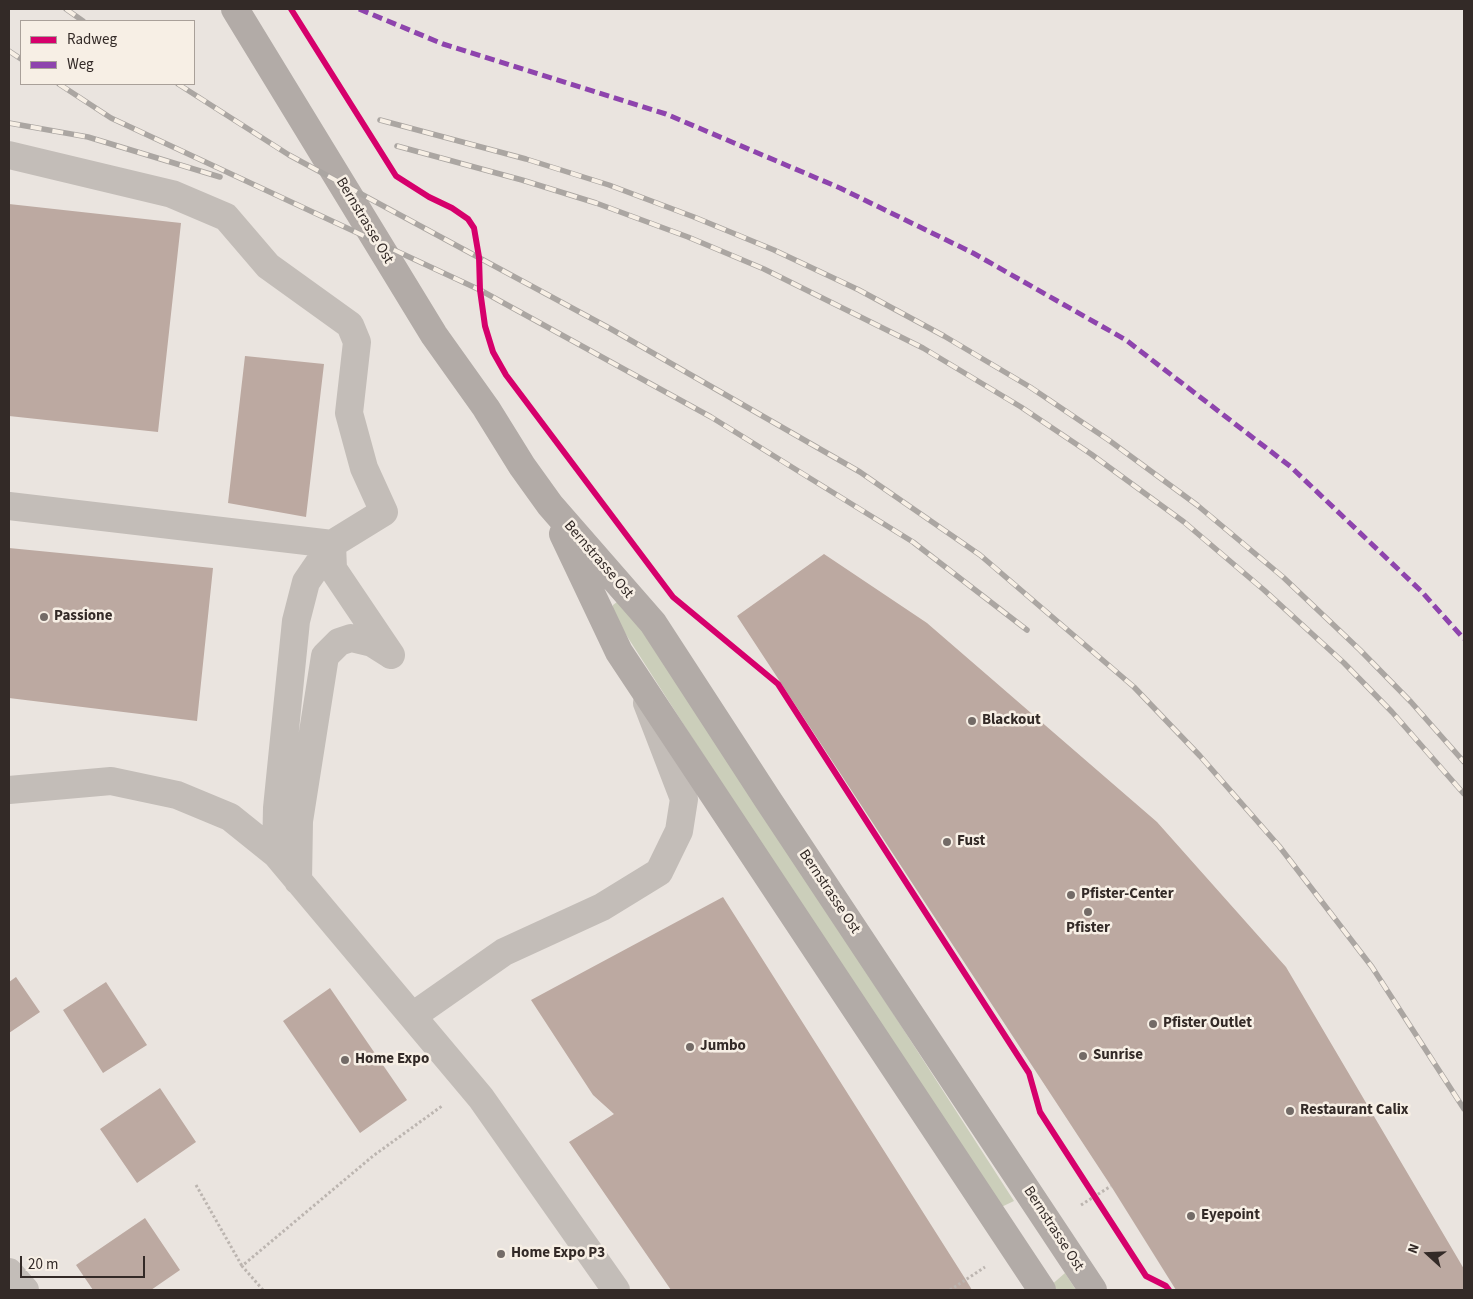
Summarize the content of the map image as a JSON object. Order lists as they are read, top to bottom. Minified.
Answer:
{"streets":{"main road":["Bernstrasse Ost"]},"places":["Passione","Blackout","Fust","Pfister-Center","Pfister","Pfister Outlet","Jumbo","Sunrise","Home Expo","Restaurant Calix","Eyepoint","Home Expo P3"],"legend":["Radweg","Weg"],"scale_bar":"20 m","north":"left"}
